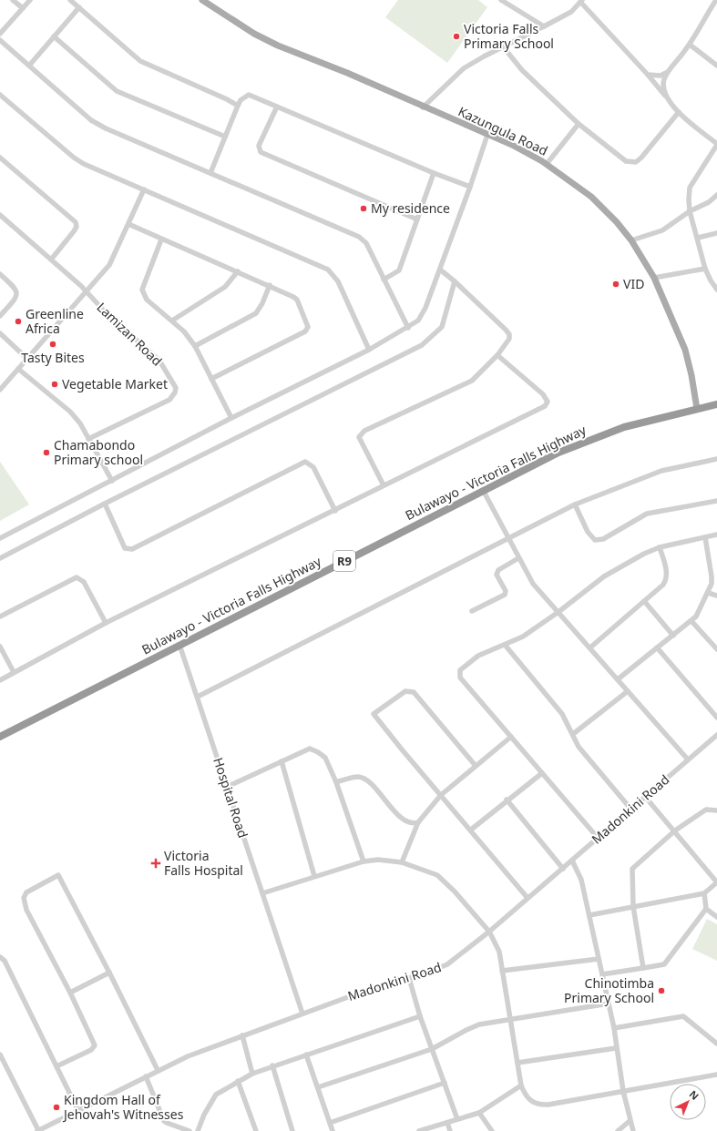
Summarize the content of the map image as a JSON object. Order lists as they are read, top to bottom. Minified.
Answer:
{"streets":{"highway":["Bulawayo - Victoria Falls Highway","R9"],"main road":["Kazungula Road"],"street":["Lamizan Road","Hospital Road","Madonkini Road"]},"crossings":[["Kazungula Road","Bulawayo - Victoria Falls Highway"],["Kazungula Road","R9"],["Bulawayo - Victoria Falls Highway","R9"],["Bulawayo - Victoria Falls Highway","Hospital Road"],["Hospital Road","Madonkini Road"]],"places":{"other":["Victoria Falls Primary School","My residence","VID","Greenline Africa","Tasty Bites","Vegetable Market","Chamabondo Primary school","Chinotimba Primary School","Kingdom Hall of Jehovah's Witnesses"],"health":["Victoria Falls Hospital"]},"north":"top right"}
